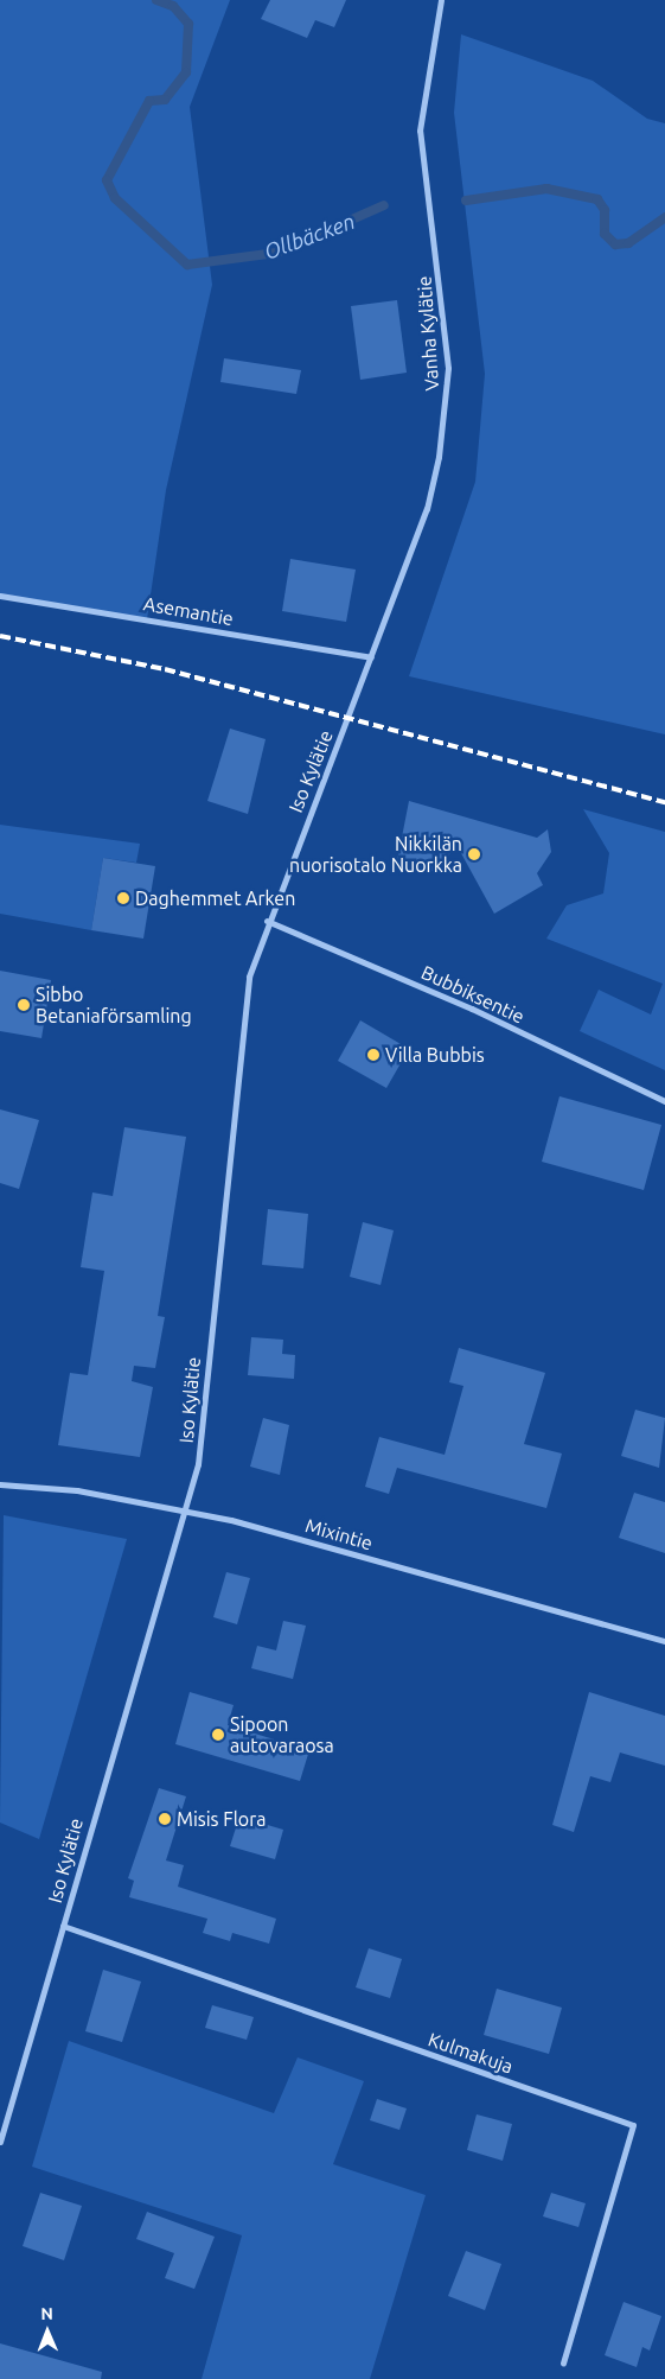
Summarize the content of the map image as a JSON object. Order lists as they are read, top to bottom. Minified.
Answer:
{"streets":{"street":["Vanha Kylätie","Asemantie","Iso Kylätie","Bubbiksentie","Mixintie","Kulmakuja"]},"crossings":[["Vanha Kylätie","Asemantie"],["Vanha Kylätie","Iso Kylätie"],["Asemantie","Iso Kylätie"],["Iso Kylätie","Bubbiksentie"],["Iso Kylätie","Mixintie"],["Iso Kylätie","Kulmakuja"]],"water":["Ollbäcken"],"places":["Nikkilän nuorisotalo Nuorkka","Daghemmet Arken","Sibbo Betaniaförsamling","Villa Bubbis","Sipoon autovaraosa","Misis Flora"],"north":"top"}
